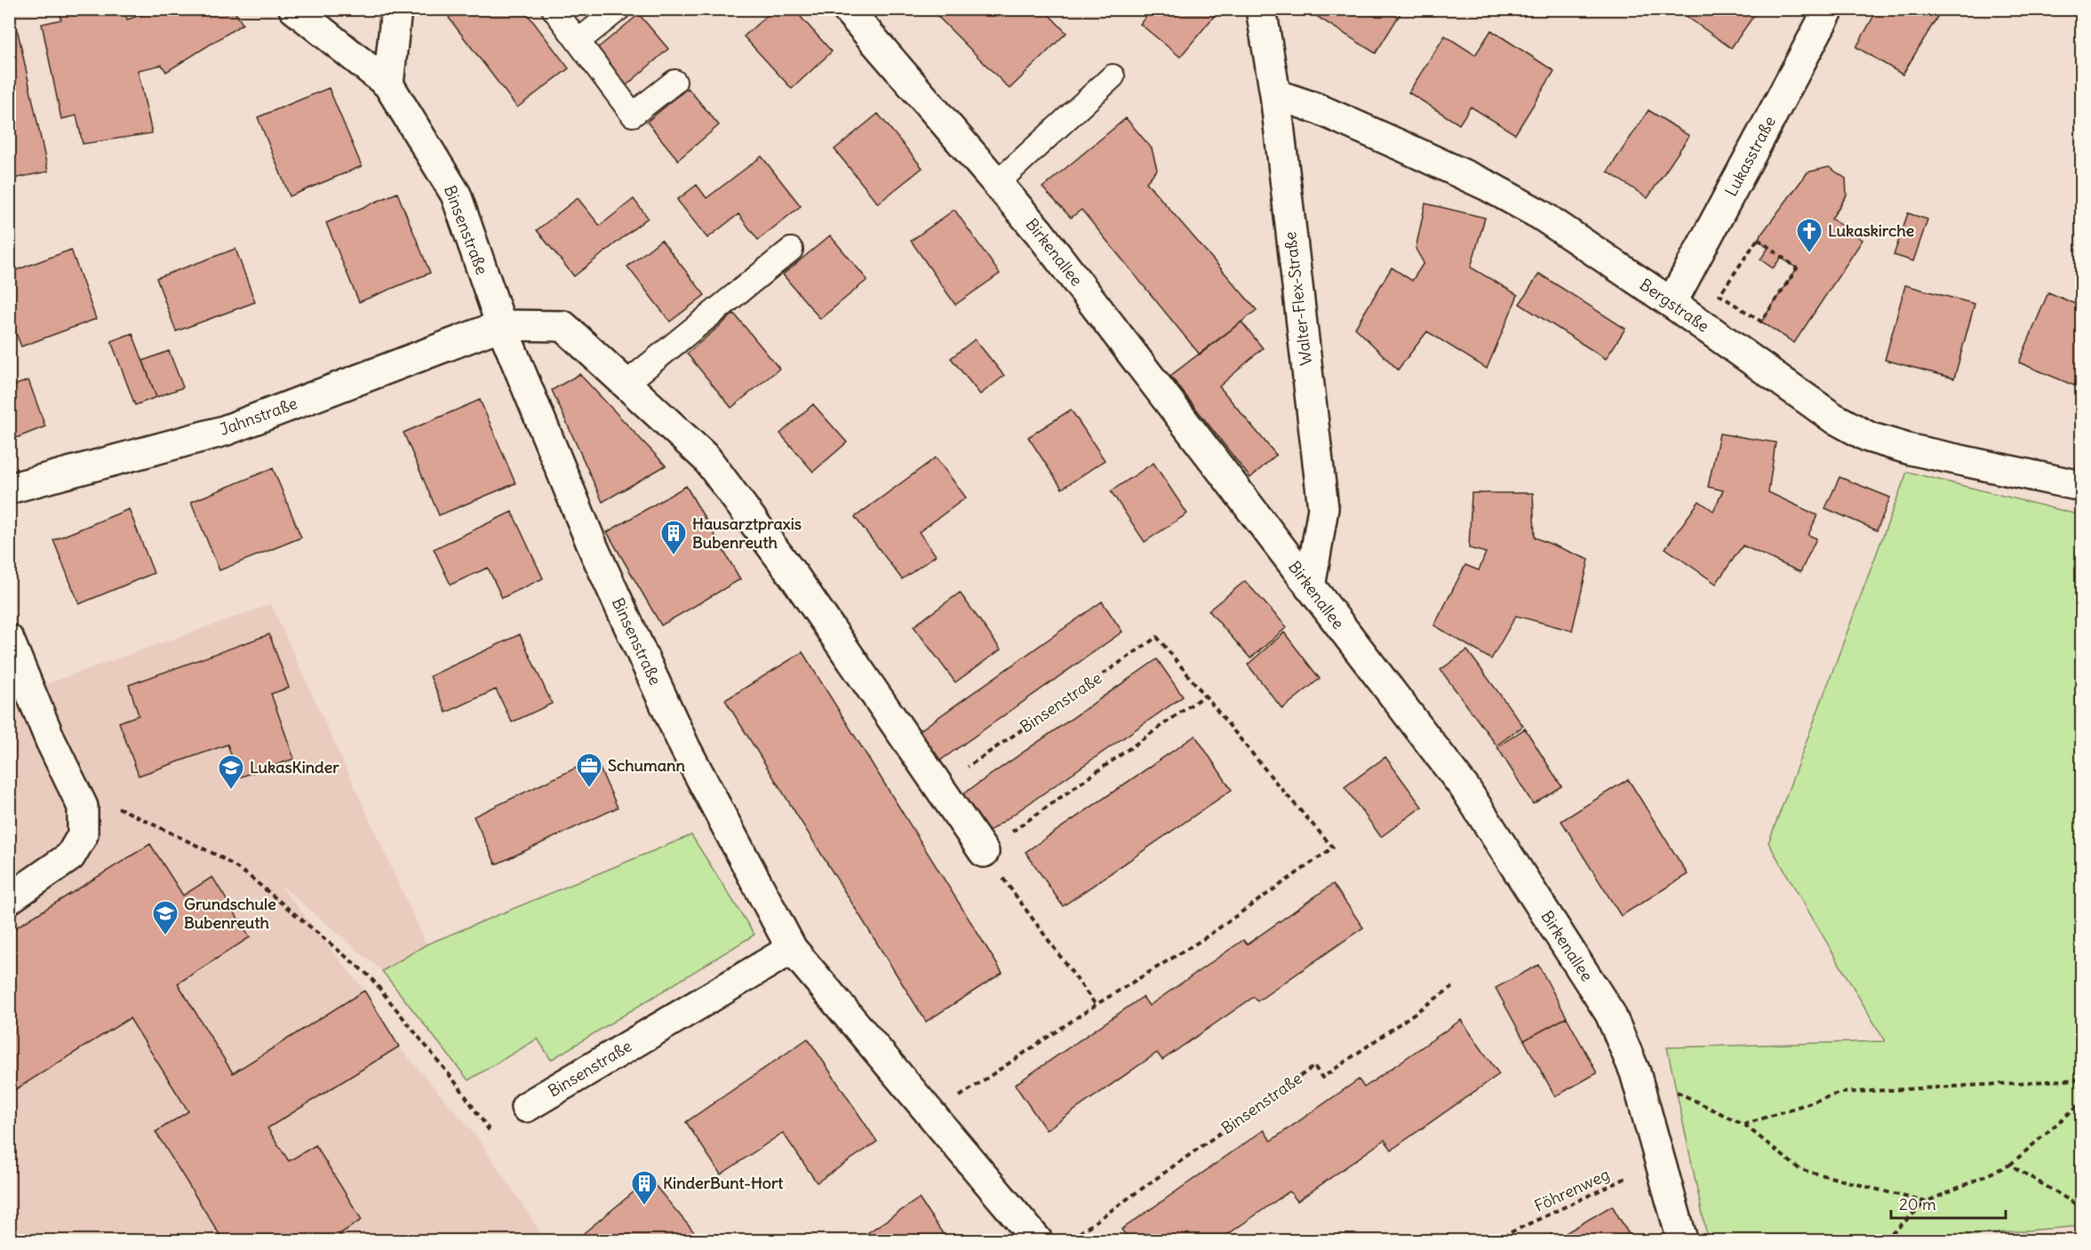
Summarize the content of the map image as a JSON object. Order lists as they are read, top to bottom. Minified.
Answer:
{"streets":{"street":["Lukasstraße","Binsenstraße","Birkenallee","Walter-Flex-Straße","Bergstraße","Jahnstraße"],"path":["Föhrenweg"]},"crossings":[["Lukasstraße","Bergstraße"],["Binsenstraße","Jahnstraße"],["Birkenallee","Walter-Flex-Straße"],["Birkenallee","Föhrenweg"],["Walter-Flex-Straße","Bergstraße"]],"places":{"church":["Lukaskirche"],"building":["Hausarztpraxis Bubenreuth","KinderBunt-Hort"],"office":["Schumann"],"school or university":["LukasKinder","Grundschule Bubenreuth"]},"scale_bar":"20 m"}
